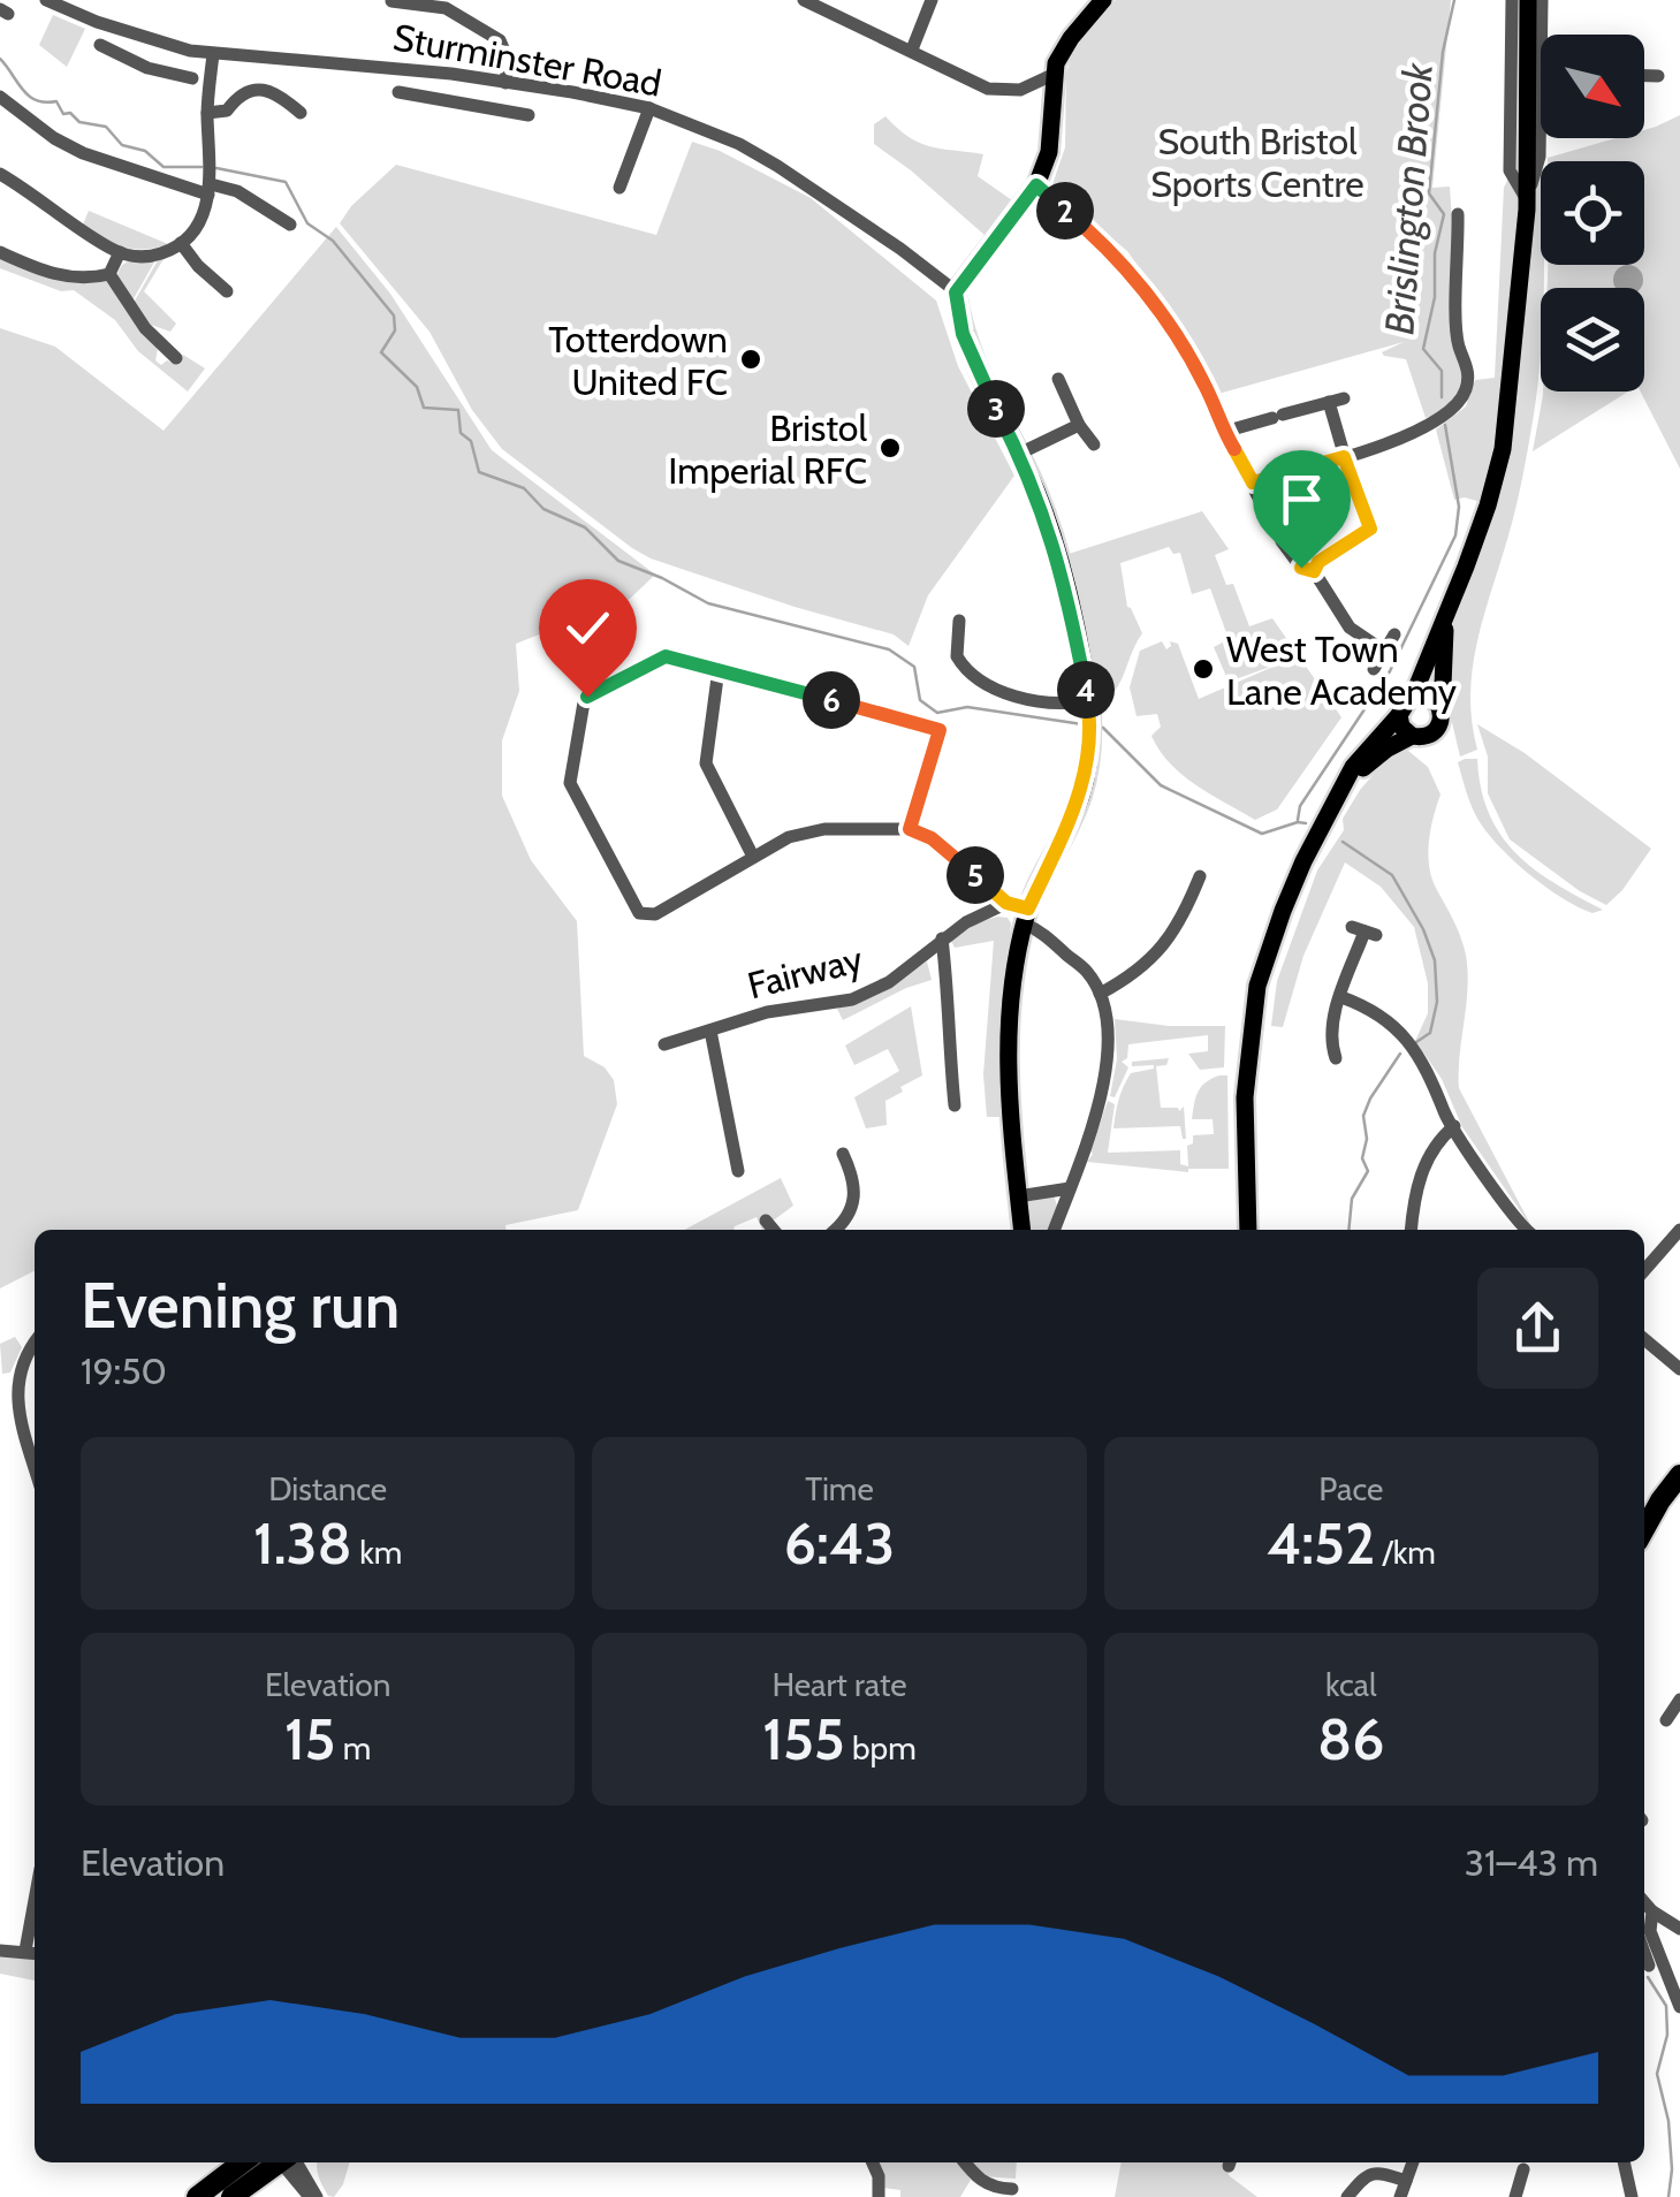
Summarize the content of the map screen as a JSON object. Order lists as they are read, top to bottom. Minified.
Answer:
{"streets":{"street":["Sturminster Road","Fairway"]},"water":["Brislington Brook"],"parks":["South Bristol Sports Centre"],"places":["Totterdown United FC","Bristol Imperial RFC","West Town Lane Academy"],"north":"bottom right","page":{"pins":["2","3","4","6","5"],"heading":["Evening run","19:50"],"stats":[["Distance","1.38 km"],["Time","6:43"],["Pace","4:52 /km"],["Elevation","15 m"],["Heart rate","155 bpm"],["kcal","86"]],"chart":["Elevation","31–43 m"]}}
